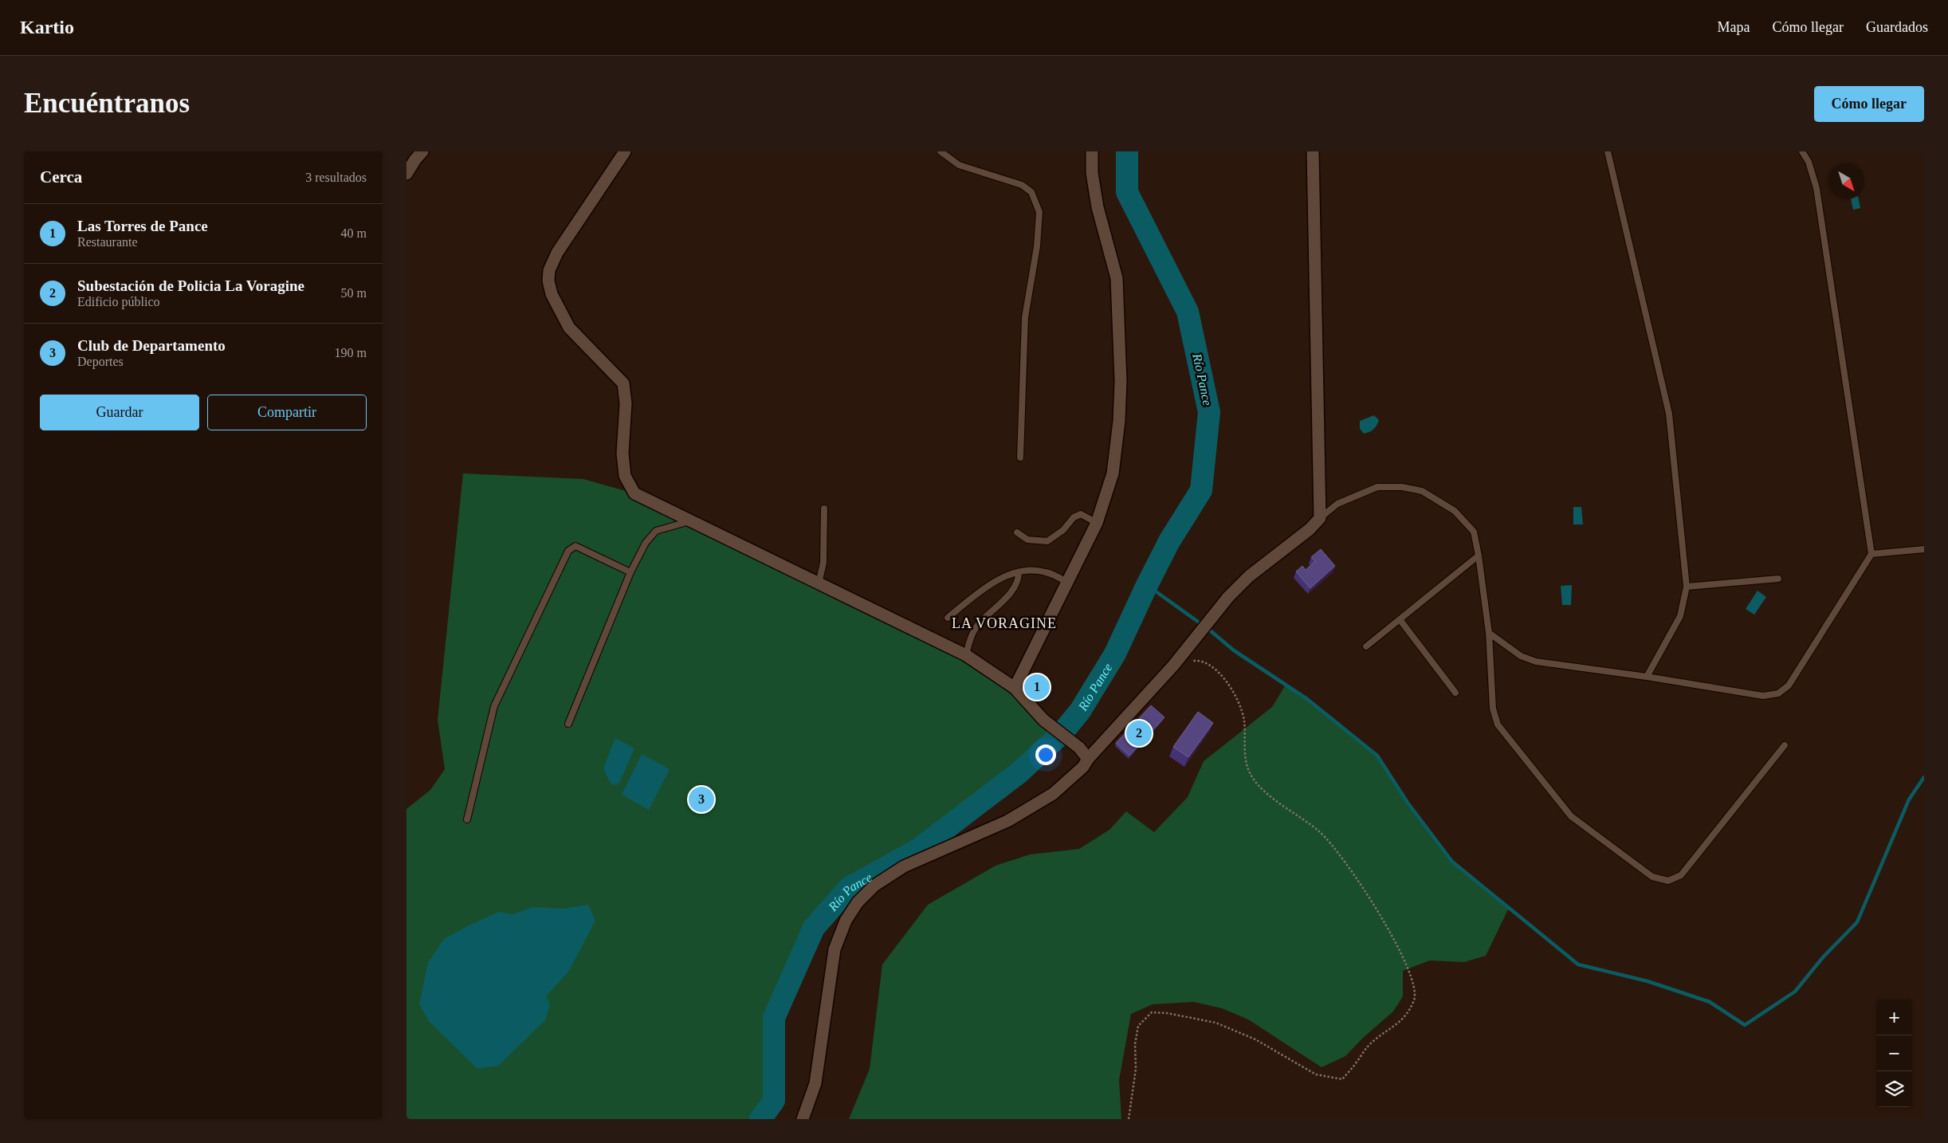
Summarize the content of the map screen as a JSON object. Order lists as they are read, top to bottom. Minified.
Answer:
{"districts":["LA VORAGINE"],"water":["Río Pance"],"north":"bottom right","page":{"header":"Kartio","nav":["Mapa","Cómo llegar","Guardados"],"buttons":["Cómo llegar",["Guardar","Compartir"]],"title":"Encuéntranos","heading":["Cerca","3 resultados"],"list":[{"mark":"1","name":"Las Torres de Pance","note":"Restaurante","value":"40 m"},{"mark":"2","name":"Subestación de Policia La Voragine","note":"Edificio público","value":"50 m"},{"mark":"3","name":"Club de Departamento","note":"Deportes","value":"190 m"}],"pins":["1","2","3"],"map_buttons":["+","−"]}}
